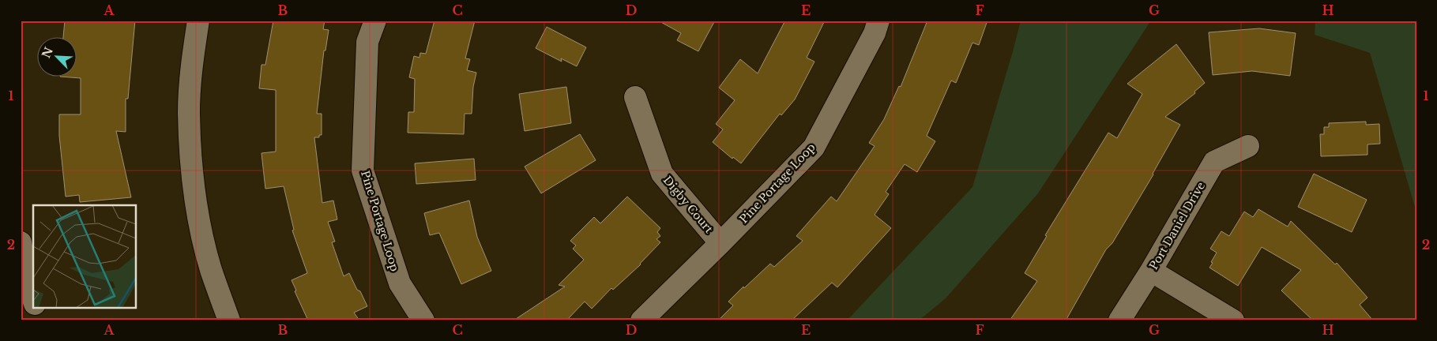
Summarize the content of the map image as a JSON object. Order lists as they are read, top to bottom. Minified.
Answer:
{"streets":{"street":["Pine Portage Loop","Digby Court","Port Daniel Drive"]},"crossings":[["Pine Portage Loop","Digby Court"]],"north":"top left","grid":{"columns":["A","B","C","D","E","F","G","H"],"rows":["1","2"]}}
